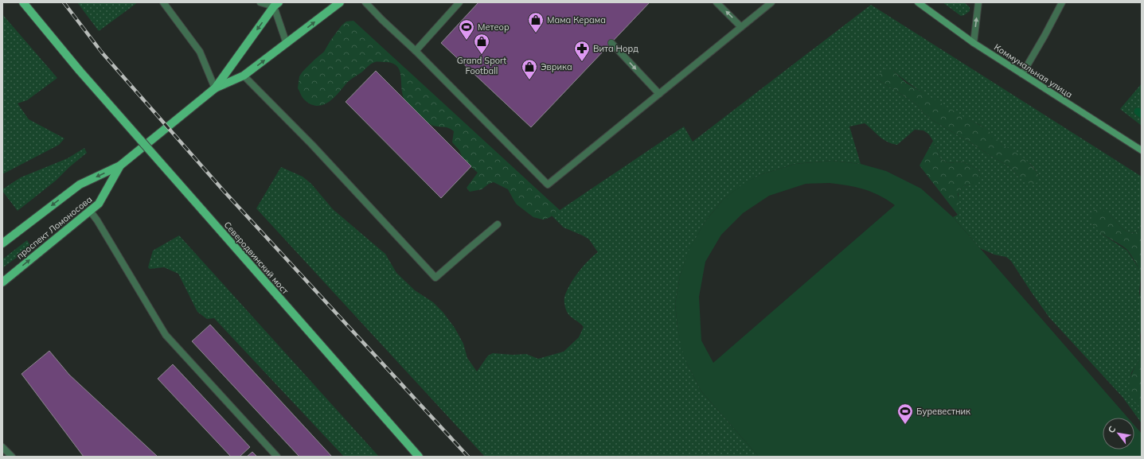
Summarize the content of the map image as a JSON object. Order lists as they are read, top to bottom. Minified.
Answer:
{"streets":{"main road":["Коммунальная улица","проспект Ломоносова","Северодвинский мост"]},"places":{"shop":["Мама Керама","Grand Sport Football","Эврика"],"sports":["Метеор","Буревестник"],"pharmacy":["Вита Норд"]},"north":"top left"}
